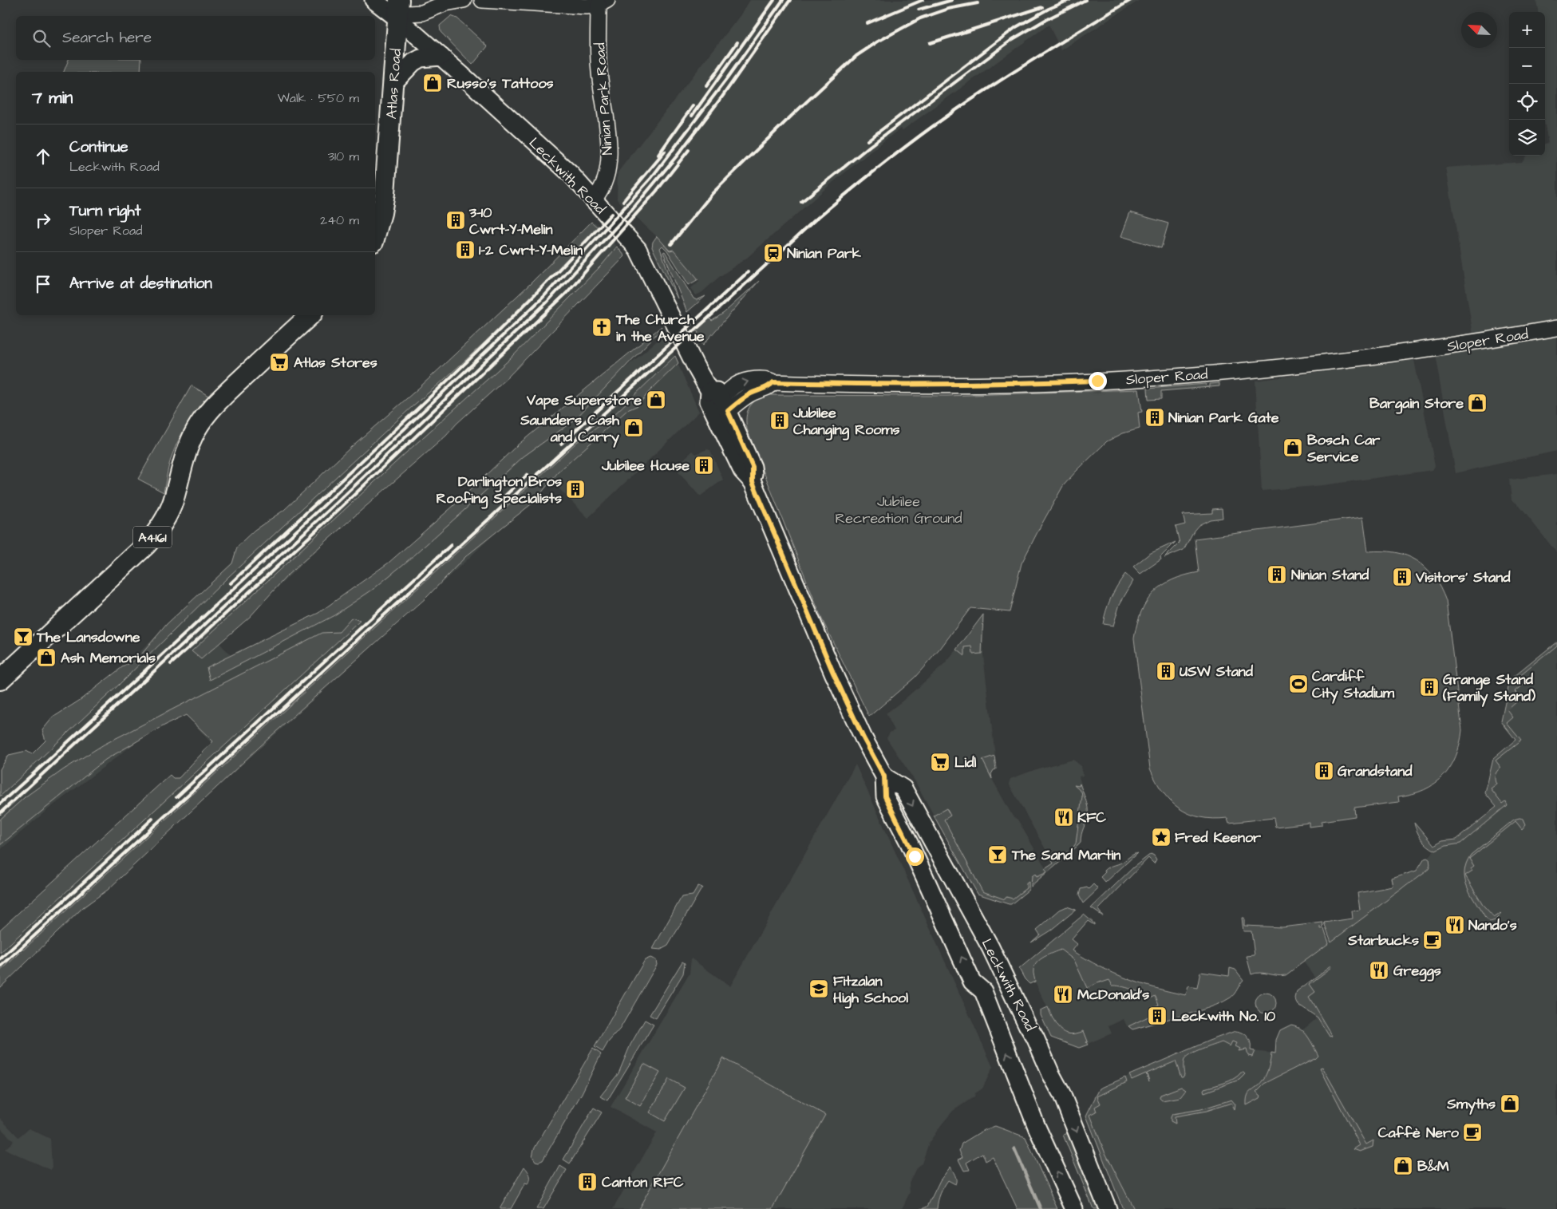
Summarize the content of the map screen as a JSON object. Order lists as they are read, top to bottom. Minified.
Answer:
{"streets":{"main road":["Atlas Road","Leckwith Road","A4161"],"street":["Ninian Park Road","Sloper Road"]},"crossings":[["Atlas Road","Leckwith Road"],["Ninian Park Road","Leckwith Road"],["Leckwith Road","Sloper Road"]],"parks":["Jubilee Recreation Ground"],"places":{"shop":["Russo's Tattoos","Vape Superstore","Bargain Store","Saunders Cash and Carry","Bosch Car Service","Ash Memorials","Smyths","B&M"],"building":["3-10 Cwrt-Y-Melin","1-2 Cwrt-Y-Melin","Ninian Park Gate","Jubilee Changing Rooms","Jubilee House","Darlington Bros Roofing Specialists","Ninian Stand","Visitors' Stand","USW Stand","Grange Stand (Family Stand)","Grandstand","Leckwith No. 10","Canton RFC"],"station":["Ninian Park"],"church":["The Church in the Avenue"],"supermarket":["Atlas Stores","Lidl"],"bar":["The Lansdowne","The Sand Martin"],"sports":["Cardiff City Stadium"],"restaurant":["KFC","Nando's","Greggs","McDonald's"],"place":["Fred Keenor"],"cafe":["Starbucks","Caffè Nero"],"school or university":["Fitzalan High School"]},"north":"top left","page":{"map_buttons":["+","−"],"search":"Search here","heading":["7 min","Walk · 550 m"],"list":[["Continue","Leckwith Road","310 m"],["Turn right","Sloper Road","240 m"],"Arrive at destination"]}}
